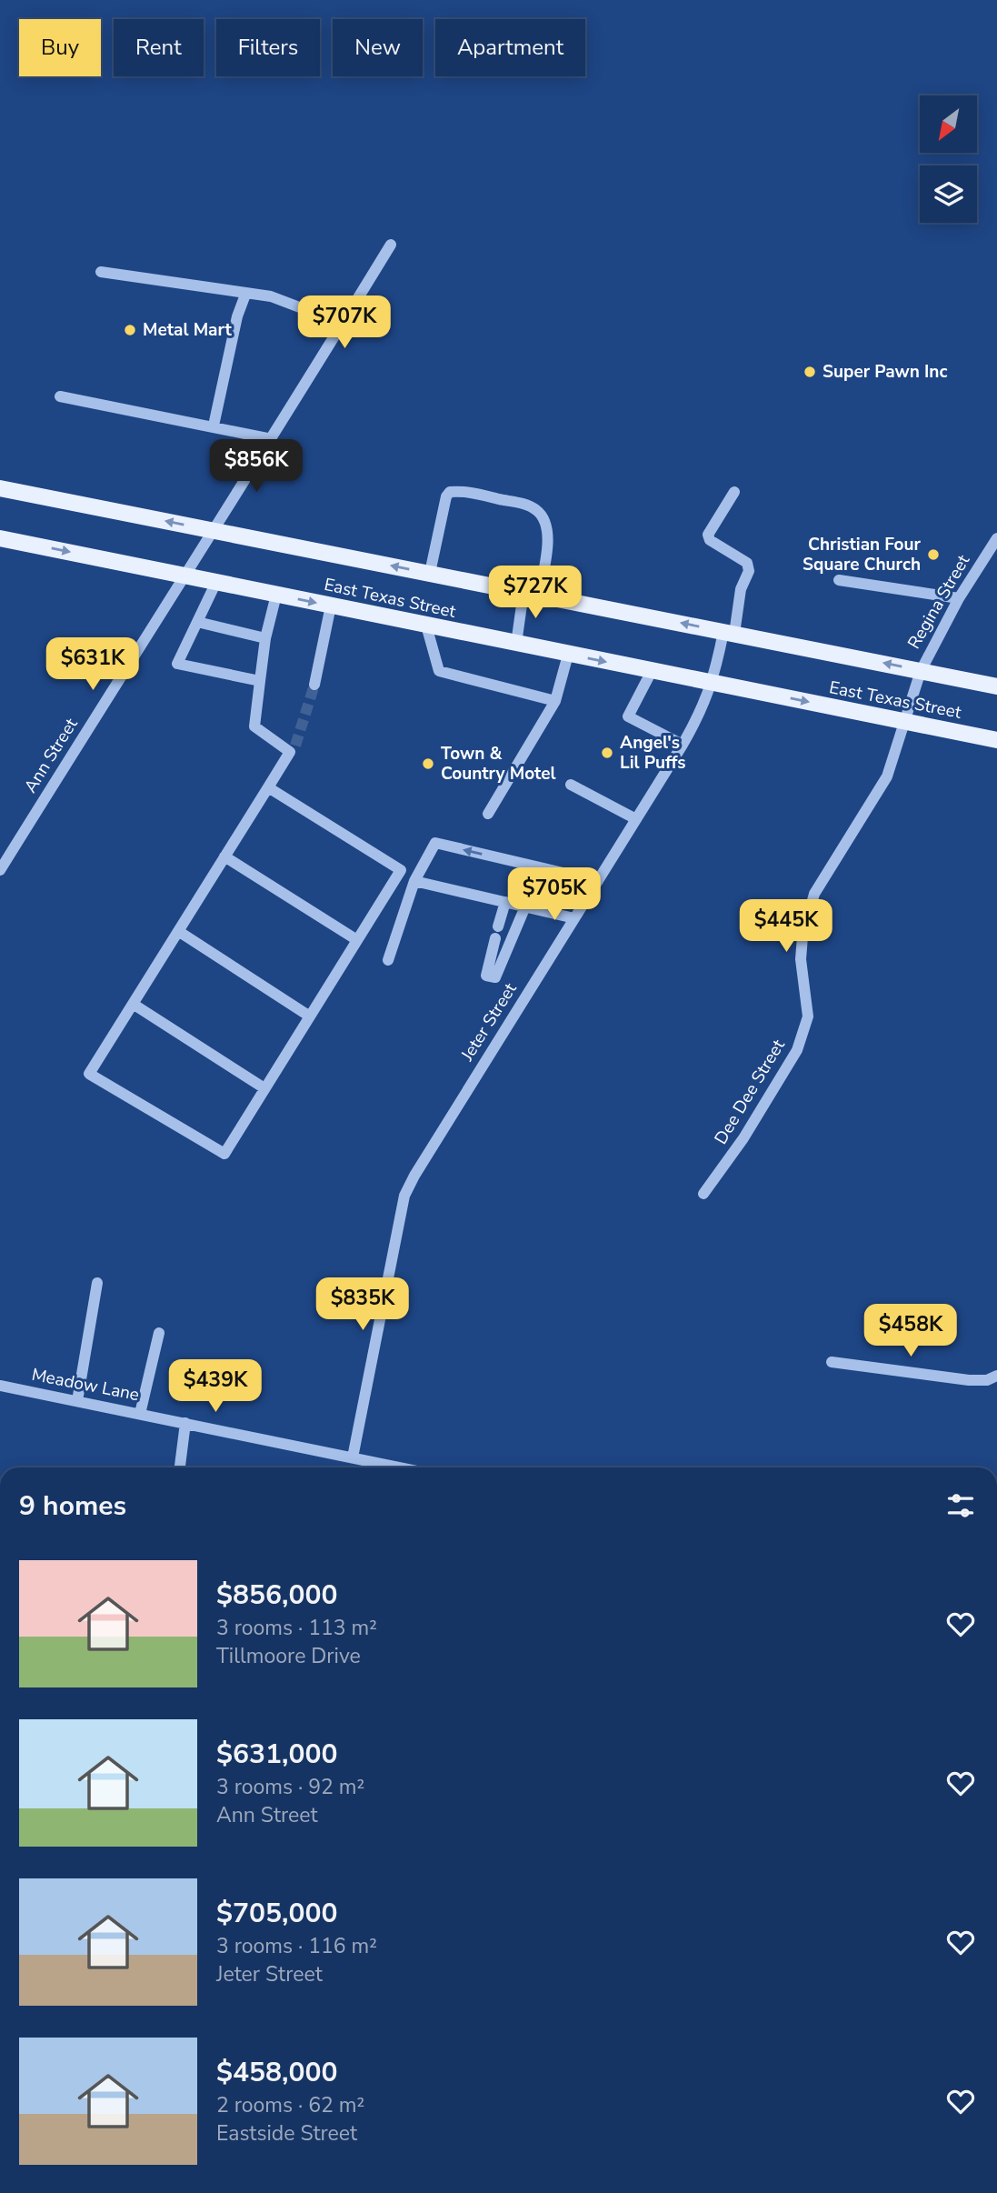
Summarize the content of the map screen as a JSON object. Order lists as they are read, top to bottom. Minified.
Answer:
{"streets":{"main road":["East Texas Street"],"street":["Regina Street","Ann Street","Jeter Street","Dee Dee Street","Meadow Lane"]},"crossings":[["East Texas Street","Regina Street"],["East Texas Street","Ann Street"],["East Texas Street","Jeter Street"],["East Texas Street","Dee Dee Street"],["Regina Street","Dee Dee Street"],["Jeter Street","Meadow Lane"]],"places":["Metal Mart","Super Pawn Inc","Christian Four Square Church","Angel's Lil Puffs","Town & Country Motel"],"north":"bottom left","page":{"chip":["Buy","Rent","Filters","New","Apartment"],"price":["$707K","$856K","$727K","$631K","$705K","$445K","$835K","$458K","$439K"],"heading":"9 homes","list":[{"name":"$856,000","note":"3 rooms · 113 m² · Tillmoore Drive"},{"name":"$631,000","note":"3 rooms · 92 m² · Ann Street"},{"name":"$705,000","note":"3 rooms · 116 m² · Jeter Street"},{"name":"$458,000","note":"2 rooms · 62 m² · Eastside Street"}]}}
